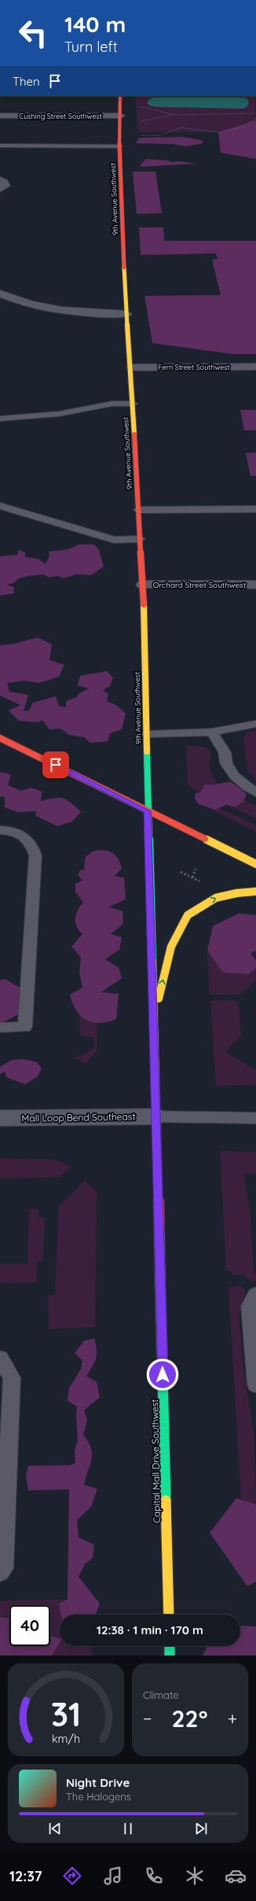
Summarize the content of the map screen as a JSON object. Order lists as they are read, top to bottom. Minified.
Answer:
{"streets":{"street":["Cushing Street Southwest","9th Avenue Southwest","Fern Street Southwest","Orchard Street Southwest","Mall Loop Bend Southeast","Capital Mall Drive Southwest"]},"crossings":[["Cushing Street Southwest","9th Avenue Southwest"],["9th Avenue Southwest","Fern Street Southwest"],["9th Avenue Southwest","Orchard Street Southwest"],["9th Avenue Southwest","Capital Mall Drive Southwest"],["Mall Loop Bend Southeast","Capital Mall Drive Southwest"]],"page":{"turn":["140 m","Turn left"],"then":"Then","limit":"40","trip":"12:38 · 1 min · 170 m","tile":"Climate","heat":["−","22°","+"],"song":["Night Drive","The Halogens"],"tabs":"12:37","gauge":["31","km/h"]}}
